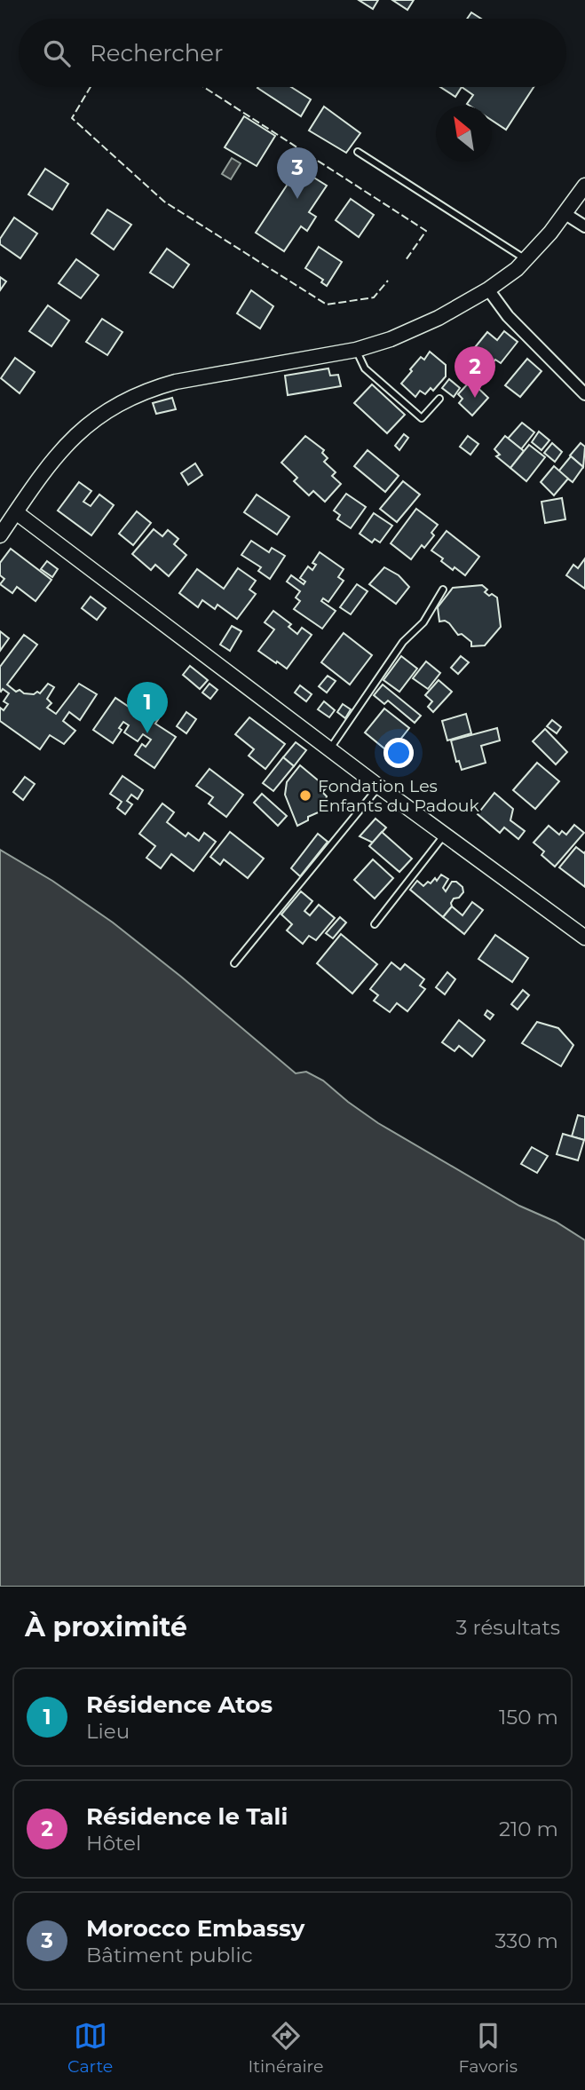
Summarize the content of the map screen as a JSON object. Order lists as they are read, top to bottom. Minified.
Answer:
{"places":["Fondation Les Enfants du Padouk"],"north":"top left","page":{"search":"Rechercher","pins":["3","2","1"],"heading":["À proximité","3 résultats"],"list":[{"mark":"1","name":"Résidence Atos","note":"Lieu","value":"150 m"},{"mark":"2","name":"Résidence le Tali","note":"Hôtel","value":"210 m"},{"mark":"3","name":"Morocco Embassy","note":"Bâtiment public","value":"330 m"}],"nav":["Carte","Itinéraire","Favoris"]}}
